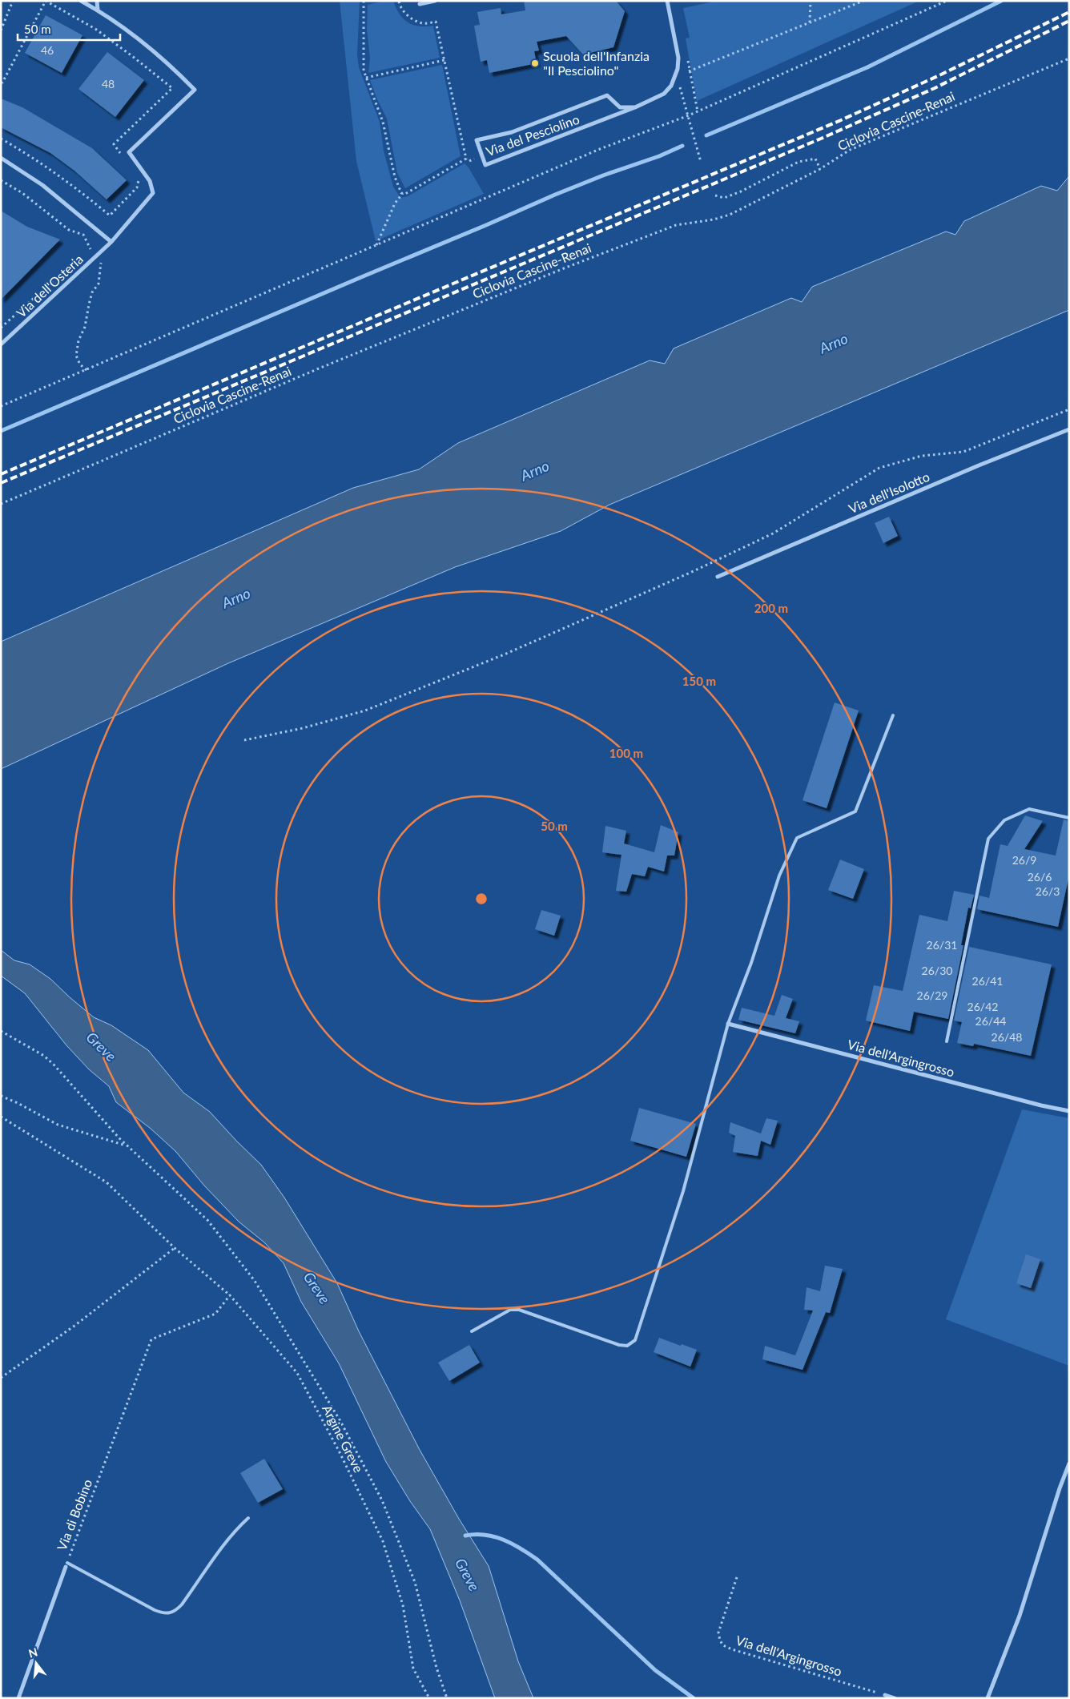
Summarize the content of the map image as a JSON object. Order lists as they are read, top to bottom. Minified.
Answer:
{"streets":{"street":["Via del Pesciolino","Via dell'Osteria","Via dell'Isolotto","Via dell'Argingrosso","Via di Bobino"],"path":["Ciclovia Cascine-Renai","Argine Greve"]},"crossings":[["Argine Greve","Via di Bobino"]],"water":["Arno","Greve"],"places":["Scuola dell'Infanzia \"Il Pesciolino\""],"house_numbers":["46","48","26/9","26/6","26/3","26/31","26/30","26/41","26/29","26/42","26/44","26/48"],"scale_bar":"50 m","north":"top","rings":["200 m","150 m","100 m","50 m"]}
